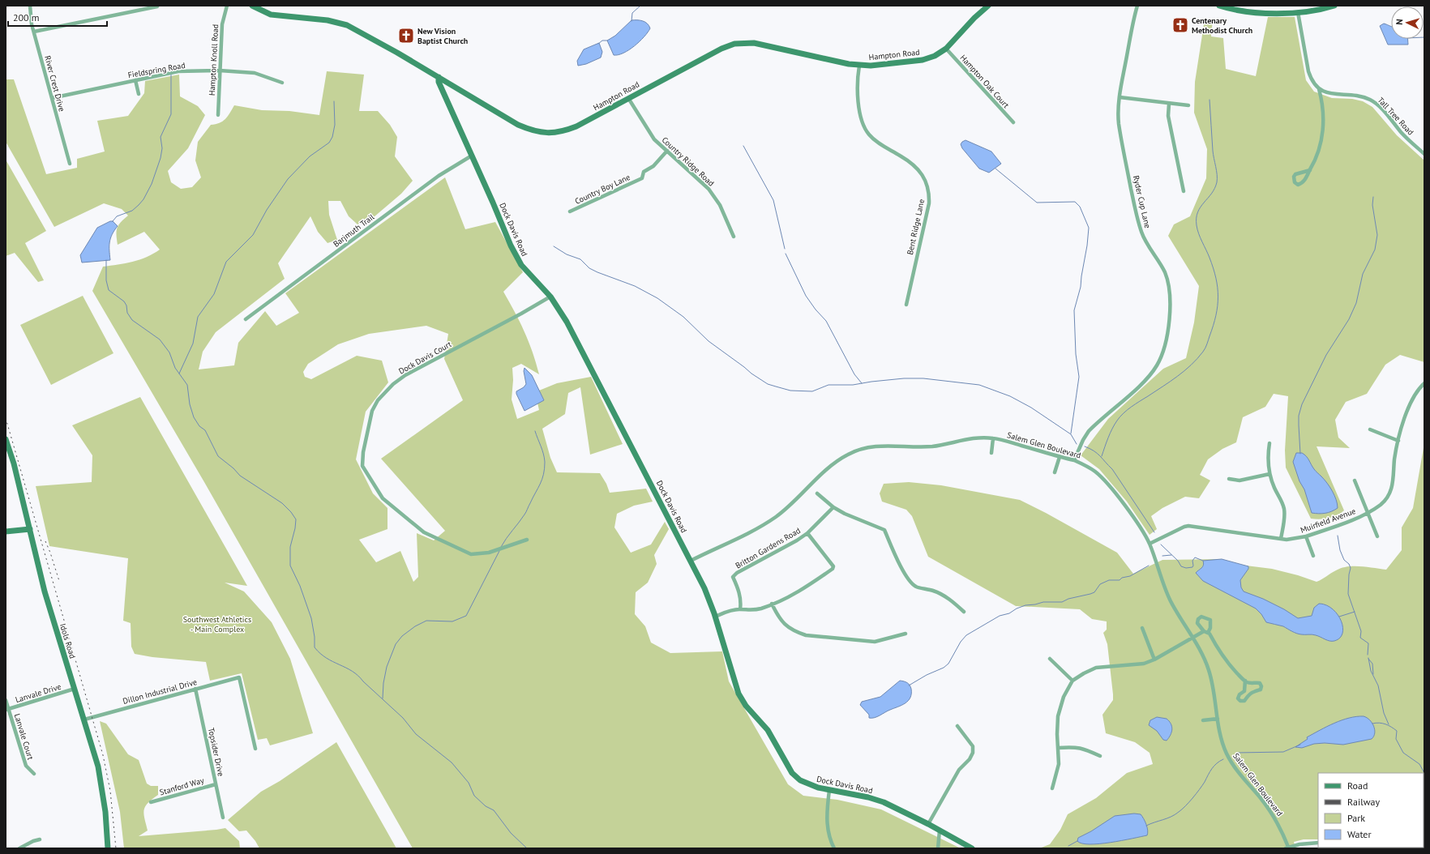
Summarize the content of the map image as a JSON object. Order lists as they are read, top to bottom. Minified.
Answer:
{"streets":{"street":["Hampton Road","Hampton Knoll Road","Fieldspring Road","Hampton Oak Court","River Crest Drive","Tall Tree Road","Country Ridge Road","Country Boy Lane","Ryder Cup Lane","Bent Ridge Lane","Dock Davis Road","Barjmuth Trail","Dock Davis Court","Salem Glen Boulevard","Muirfield Avenue","Britton Gardens Road","Idols Road","Dillon Industrial Drive","Lanvale Drive","Lanvale Court","Topsider Drive","Stanford Way"]},"crossings":[["Hampton Road","Hampton Oak Court"],["Hampton Road","Country Ridge Road"],["Hampton Road","Bent Ridge Lane"],["Hampton Road","Dock Davis Road"],["Hampton Knoll Road","Fieldspring Road"],["Fieldspring Road","River Crest Drive"],["Country Ridge Road","Country Boy Lane"],["Ryder Cup Lane","Salem Glen Boulevard"],["Dock Davis Road","Barjmuth Trail"],["Dock Davis Road","Dock Davis Court"],["Dock Davis Road","Salem Glen Boulevard"],["Salem Glen Boulevard","Muirfield Avenue"],["Idols Road","Dillon Industrial Drive"],["Idols Road","Lanvale Drive"],["Dillon Industrial Drive","Topsider Drive"],["Lanvale Drive","Lanvale Court"],["Topsider Drive","Stanford Way"]],"parks":["Southwest Athletics - Main Complex"],"places":{"church":["Centenary Methodist Church","New Vision Baptist Church"]},"legend":["Road","Railway","Park","Water"],"scale_bar":"200 m","north":"left"}
